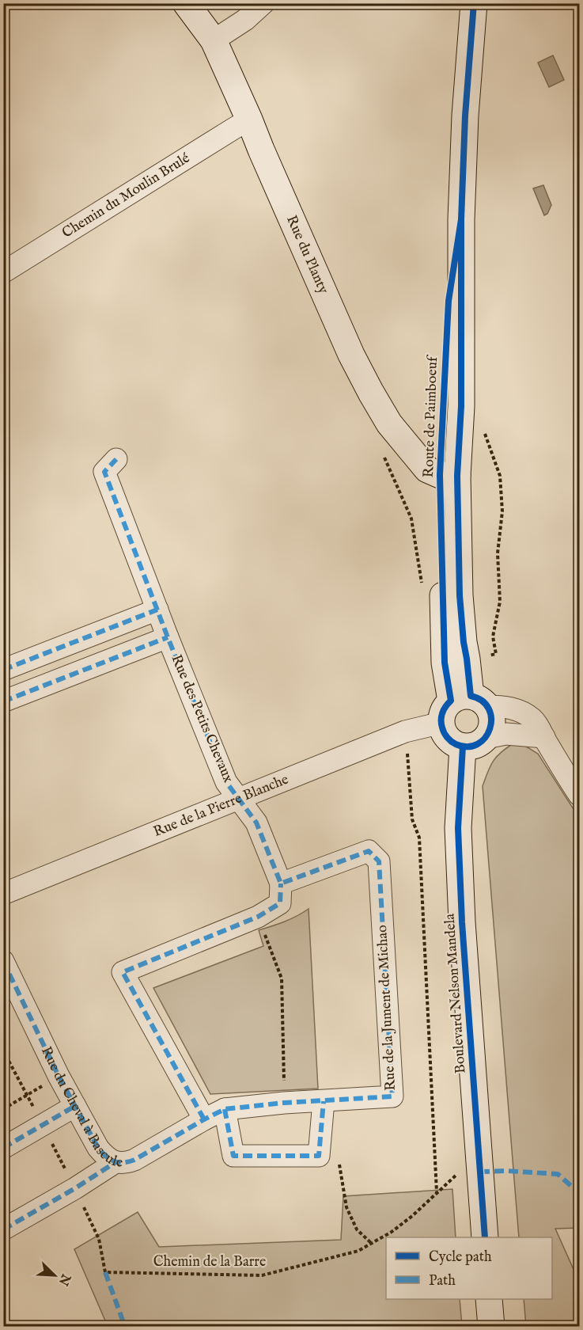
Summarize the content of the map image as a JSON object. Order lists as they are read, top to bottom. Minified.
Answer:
{"streets":{"street":["Chemin du Moulin Brulé","Rue du Planty","Route de Paimboeuf","Rue des Petits Chevaux","Rue de la Pierre Blanche","Boulevard Nelson Mandela","Rue de la Jument de Michao","Rue du Cheval à Bascule"],"path":["Chemin de la Barre"]},"crossings":[["Chemin du Moulin Brulé","Rue du Planty"],["Rue du Planty","Route de Paimboeuf"],["Route de Paimboeuf","Rue de la Pierre Blanche"],["Route de Paimboeuf","Boulevard Nelson Mandela"],["Rue des Petits Chevaux","Rue de la Pierre Blanche"],["Rue de la Jument de Michao","Rue du Cheval à Bascule"],["Rue du Cheval à Bascule","Chemin de la Barre"]],"legend":["Cycle path","Path"],"north":"bottom right"}
